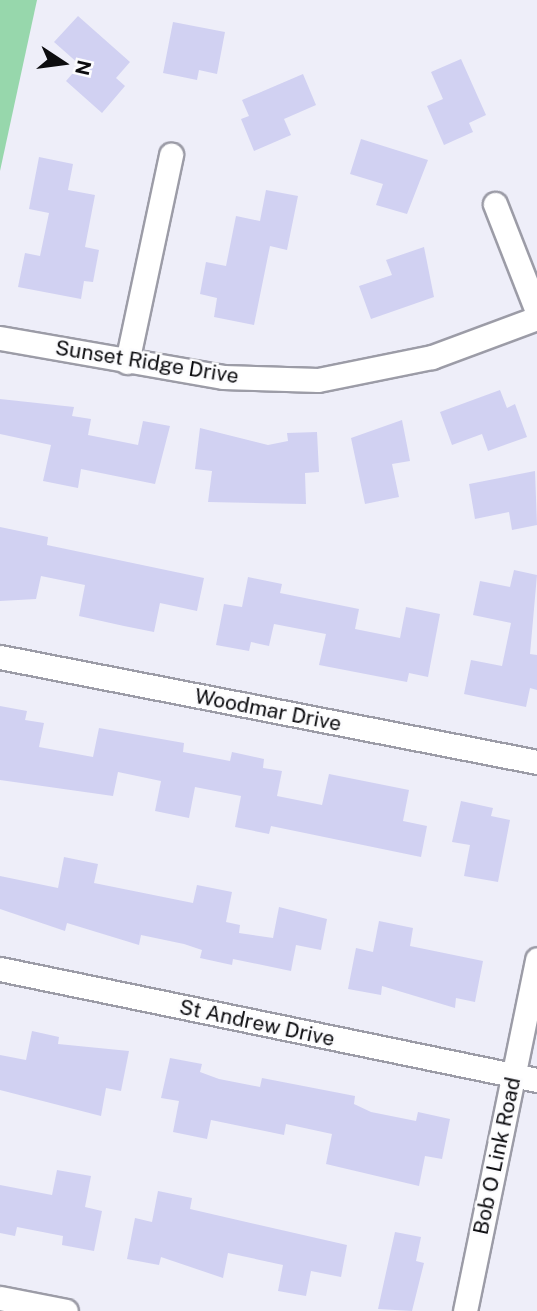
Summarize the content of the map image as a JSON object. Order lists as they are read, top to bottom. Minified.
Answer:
{"streets":{"street":["Sunset Ridge Drive","Woodmar Drive","St Andrew Drive","Bob O Link Road"]},"crossings":[["St Andrew Drive","Bob O Link Road"]],"north":"right"}
